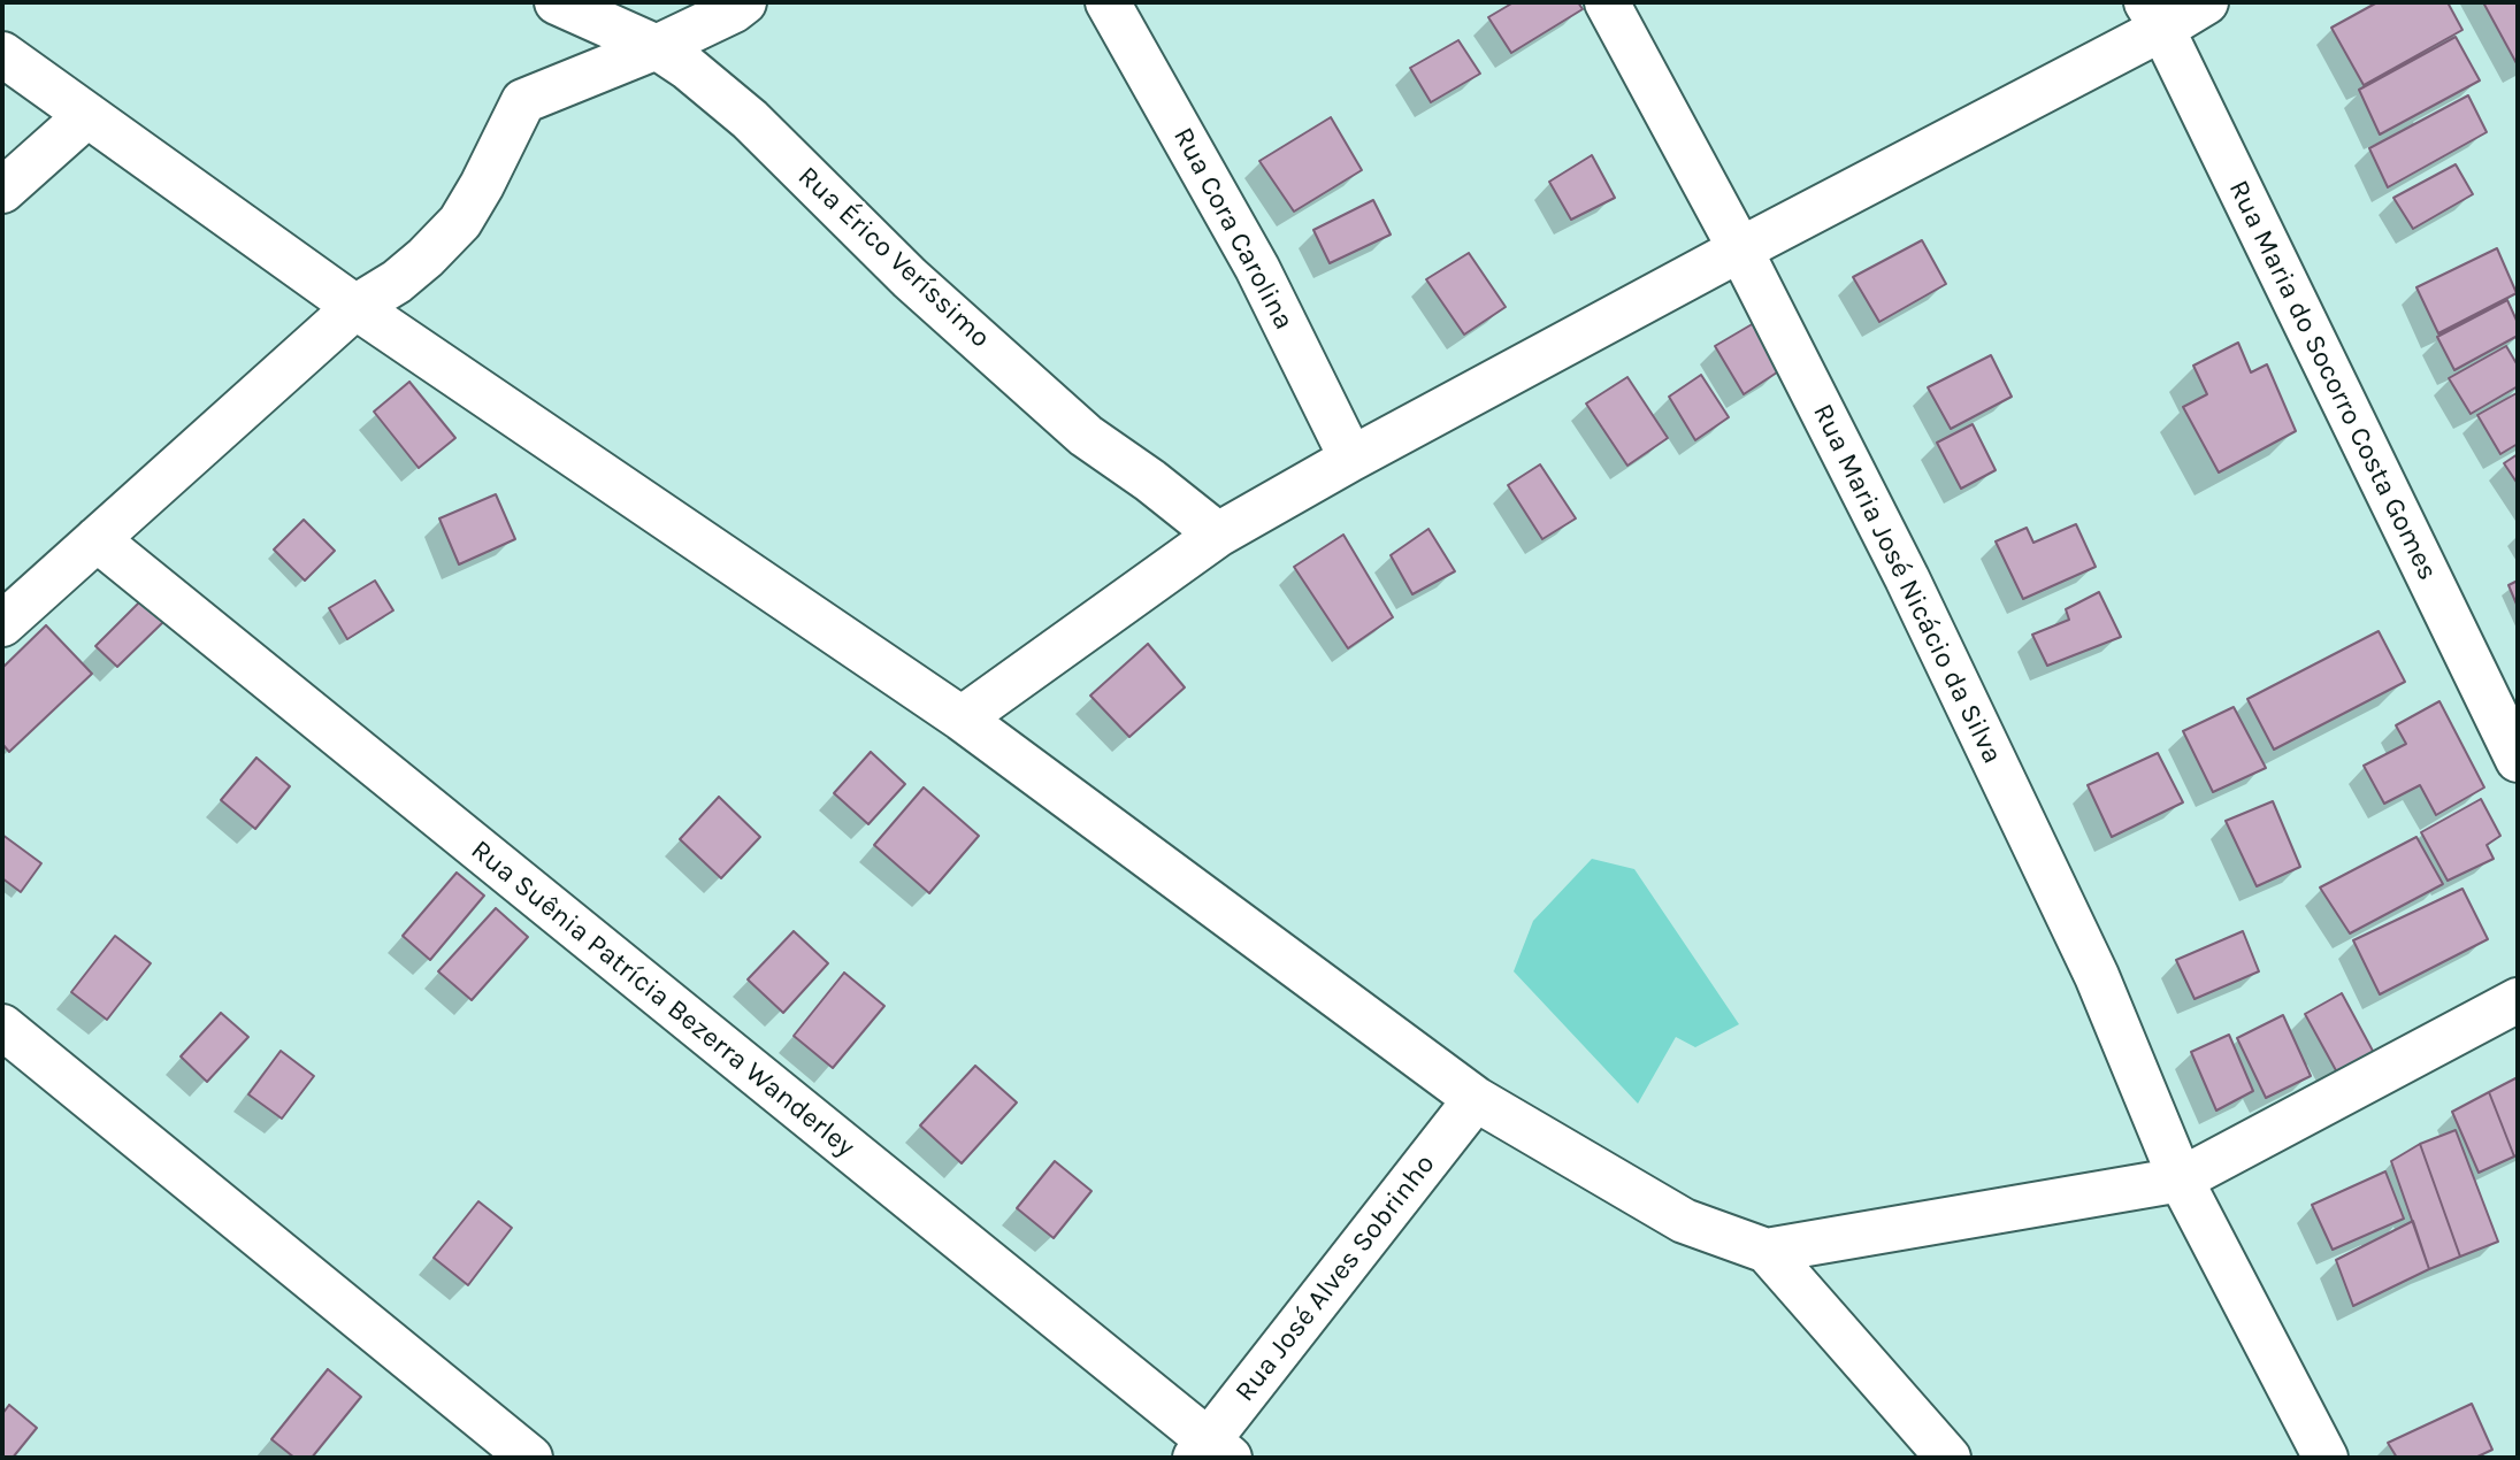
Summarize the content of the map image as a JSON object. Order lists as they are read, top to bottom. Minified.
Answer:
{"streets":{"street":["Rua Cora Carolina","Rua Érico Veríssimo","Rua Maria do Socorro Costa Gomes","Rua Maria José Nicácio da Silva","Rua Suênia Patrícia Bezerra Wanderley","Rua José Alves Sobrinho"]},"crossings":[["Rua Suênia Patrícia Bezerra Wanderley","Rua José Alves Sobrinho"]]}
